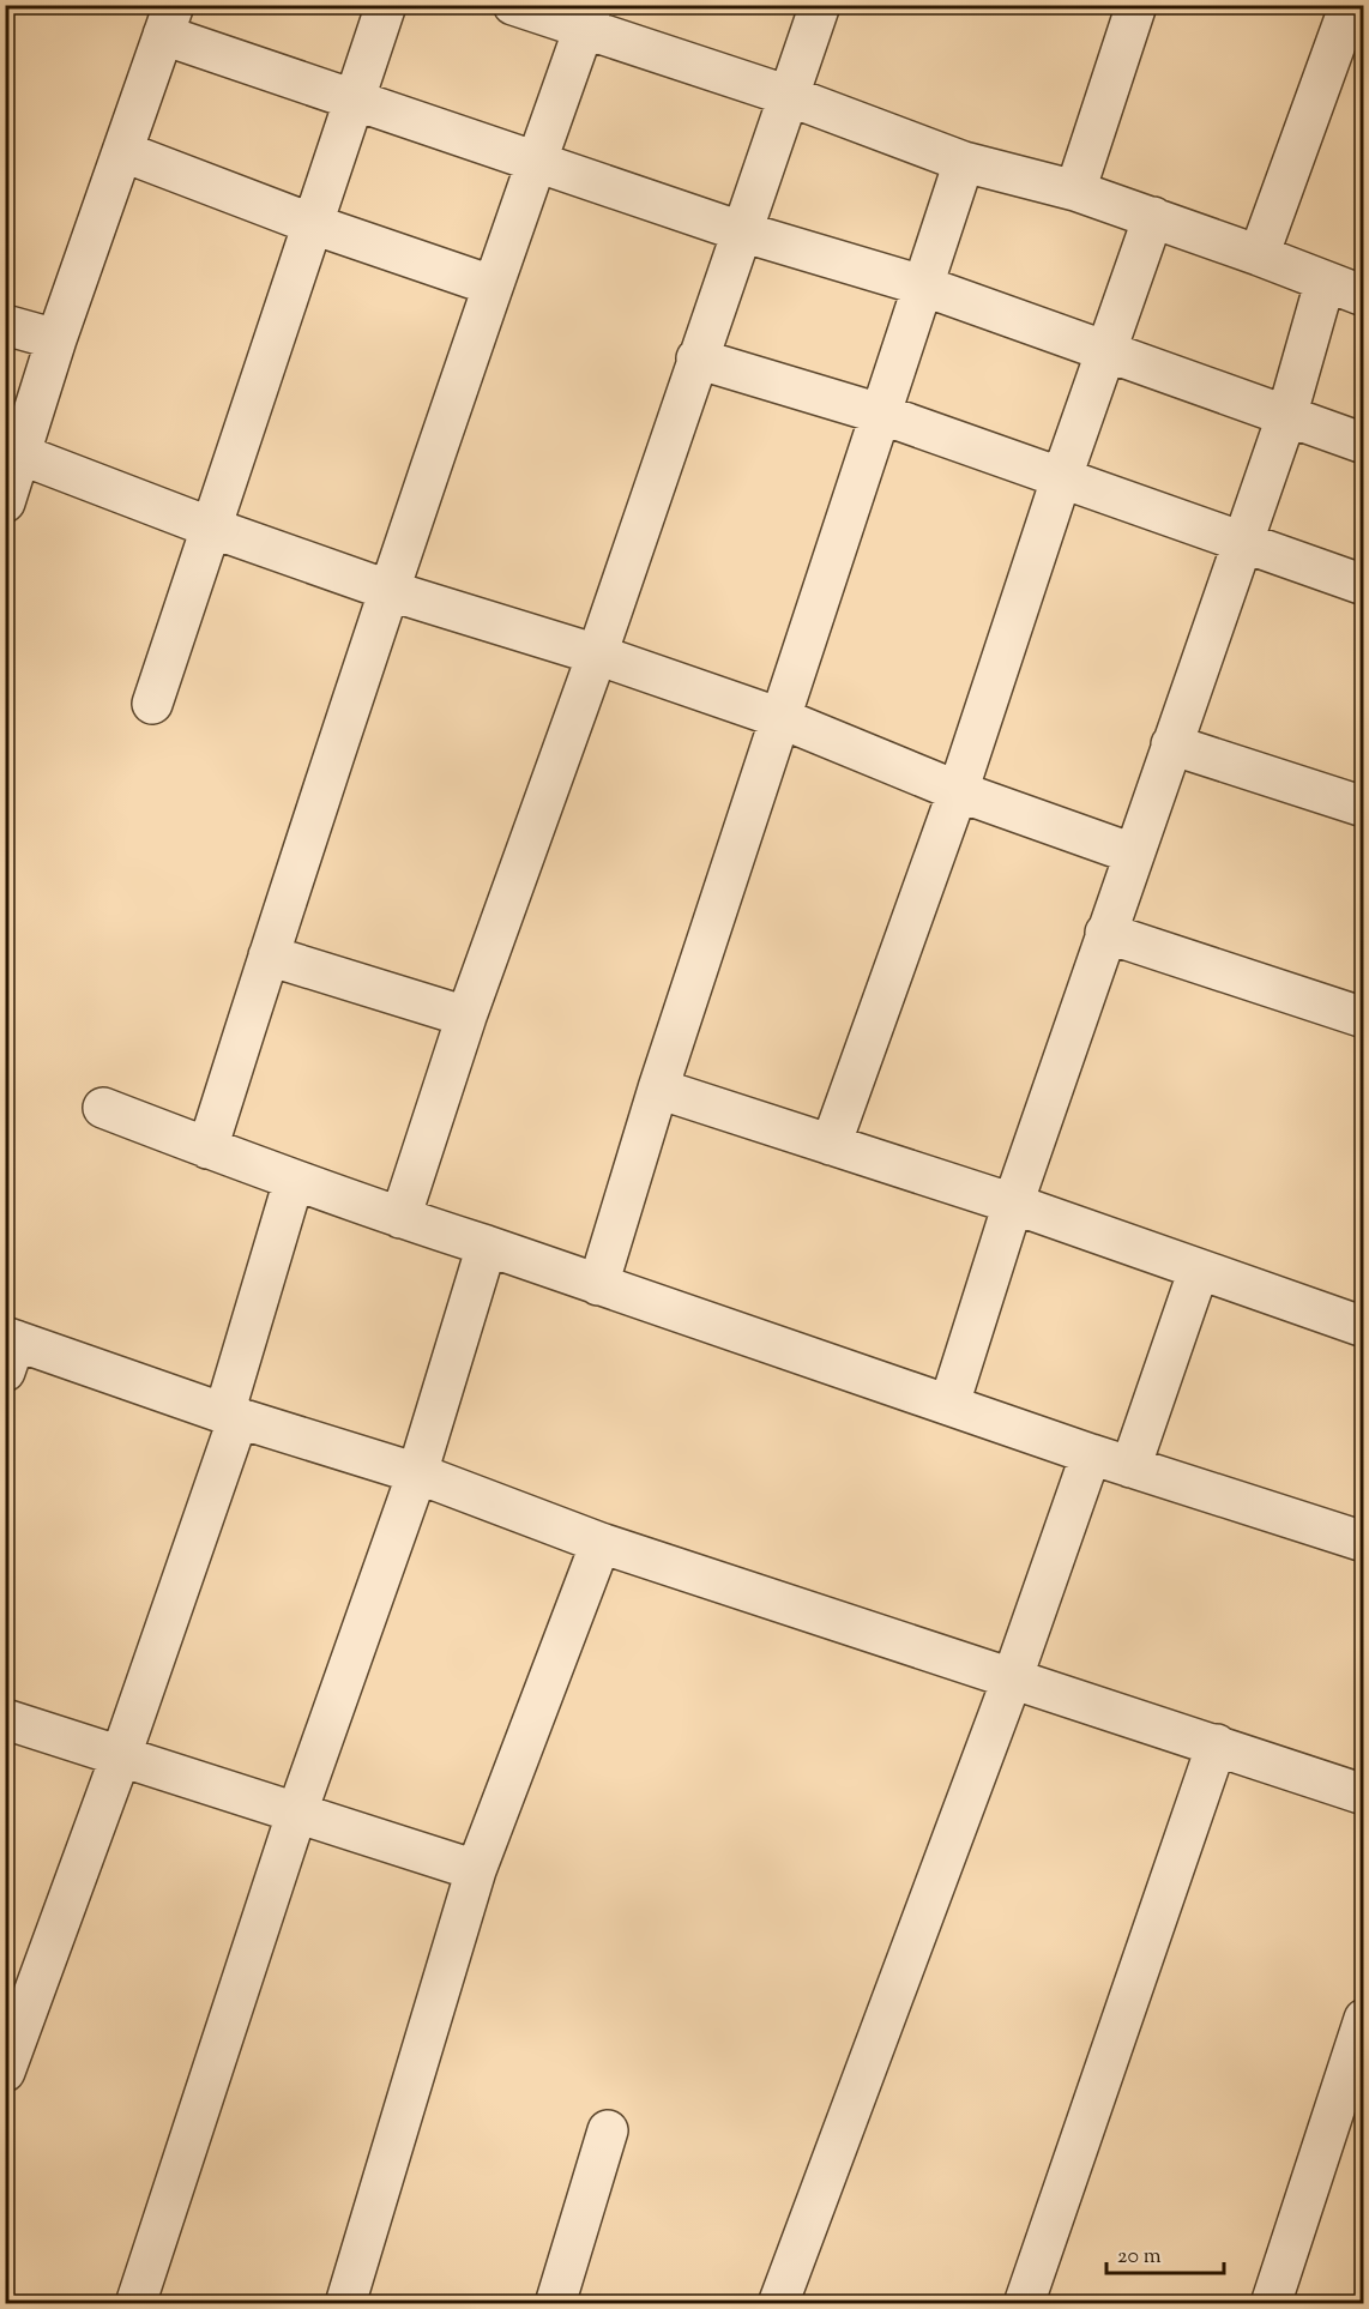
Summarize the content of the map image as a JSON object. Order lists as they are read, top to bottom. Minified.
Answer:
{"scale_bar":"20 m"}
